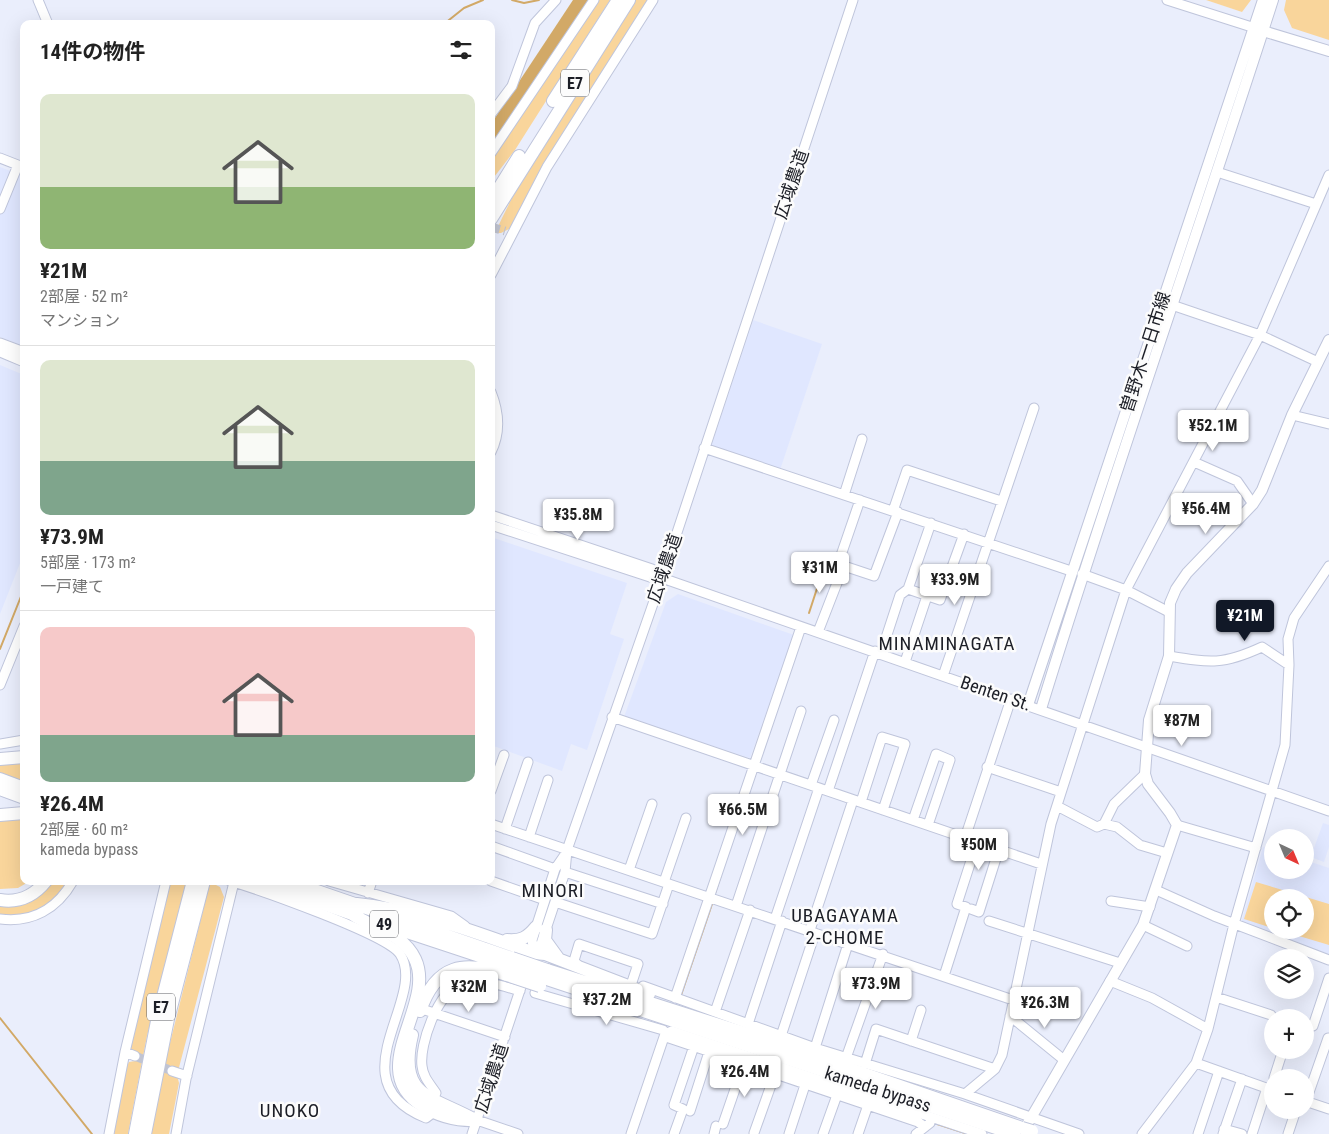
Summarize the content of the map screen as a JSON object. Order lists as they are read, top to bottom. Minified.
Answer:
{"streets":{"highway":["E7","49","kameda bypass"],"main road":["曽野木一日市線"],"street":["広域農道","Benten St."]},"crossings":[["広域農道","Benten St."],["曽野木一日市線","Benten St."]],"districts":["MINAMINAGATA","MINORI","UBAGAYAMA 2-CHOME","UNOKO"],"north":"bottom right","page":{"heading":"14件の物件","list":[{"name":"¥21M","note":"2部屋 · 52 m² · マンション"},{"name":"¥73.9M","note":"5部屋 · 173 m² · 一戸建て"},{"name":"¥26.4M","note":"2部屋 · 60 m² · kameda bypass"}],"price":["¥52.1M","¥56.4M","¥35.8M","¥31M","¥33.9M","¥21M","¥87M","¥66.5M","¥50M","¥73.9M","¥32M","¥37.2M","¥26.3M","¥26.4M"],"map_buttons":["+","−"]}}
